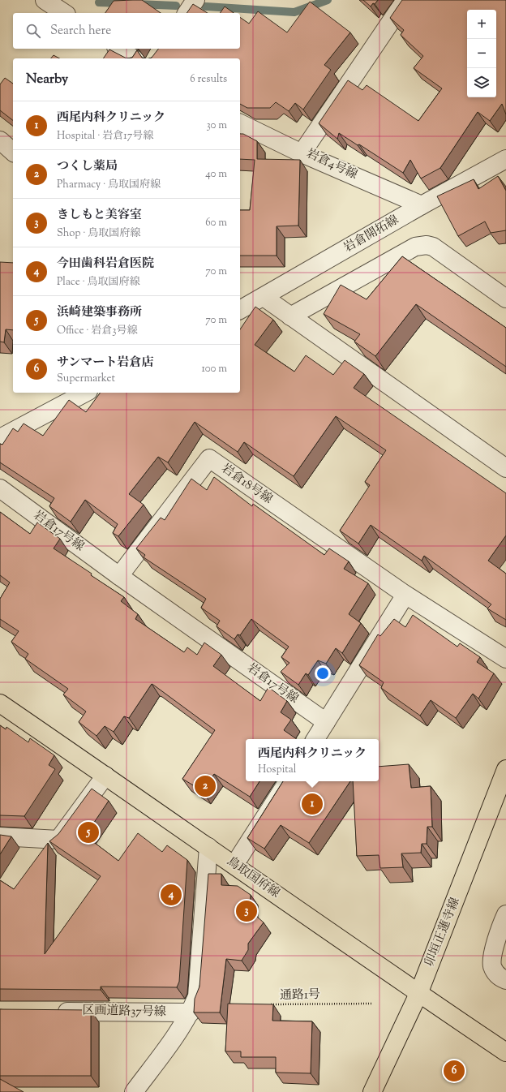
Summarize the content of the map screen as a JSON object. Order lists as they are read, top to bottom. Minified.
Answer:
{"streets":{"main road":["鳥取国府線","卯垣正蓮寺線"],"street":["岩倉4号線","岩倉開拓線","岩倉18号線","岩倉17号線","区画道路37号線"],"path":["通路1号"]},"crossings":[["岩倉4号線","岩倉開拓線"],["岩倉18号線","岩倉17号線"],["鳥取国府線","卯垣正蓮寺線"]],"page":{"map_buttons":["+","−"],"search":"Search here","heading":["Nearby","6 results"],"list":[{"mark":"1","name":"西尾内科クリニック","note":"Hospital · 岩倉17号線","value":"30 m"},{"mark":"2","name":"つくし薬局","note":"Pharmacy · 鳥取国府線","value":"40 m"},{"mark":"3","name":"きしもと美容室","note":"Shop · 鳥取国府線","value":"60 m"},{"mark":"4","name":"今田歯科岩倉医院","note":"Place · 鳥取国府線","value":"70 m"},{"mark":"5","name":"浜崎建築事務所","note":"Office · 岩倉3号線","value":"70 m"},{"mark":"6","name":"サンマート岩倉店","note":"Supermarket","value":"100 m"}],"popup":["西尾内科クリニック","Hospital"],"pins":["2","1","5","4","3","6"]}}
